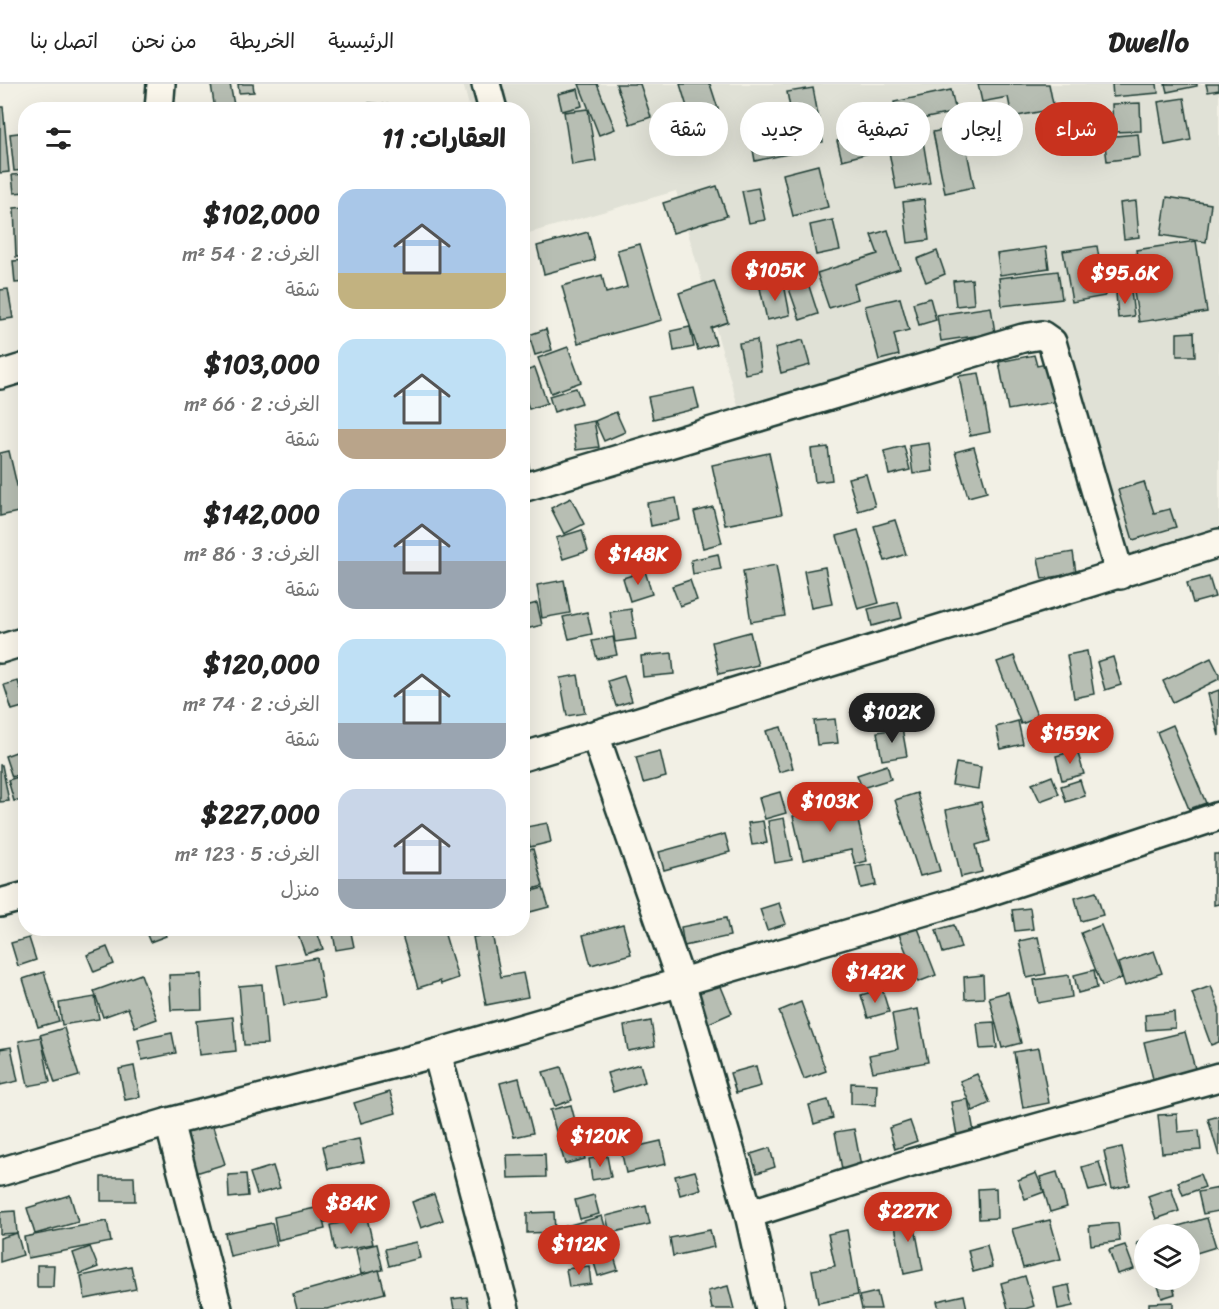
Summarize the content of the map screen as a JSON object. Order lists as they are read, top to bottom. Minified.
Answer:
{"page":{"header":"Dwello","nav":["الرئيسية","الخريطة","من نحن","اتصل بنا"],"chip":["شراء","إيجار","تصفية","جديد","شقة"],"heading":"العقارات: 11","list":[{"name":"$102,000","note":"الغرف: 2 · 54 m² · شقة"},{"name":"$103,000","note":"الغرف: 2 · 66 m² · شقة"},{"name":"$142,000","note":"الغرف: 3 · 86 m² · شقة"},{"name":"$120,000","note":"الغرف: 2 · 74 m² · شقة"},{"name":"$227,000","note":"الغرف: 5 · 123 m² · منزل"}],"price":["$105K","$95.6K","$148K","$102K","$159K","$103K","$142K","$120K","$84K","$227K","$112K"]}}
